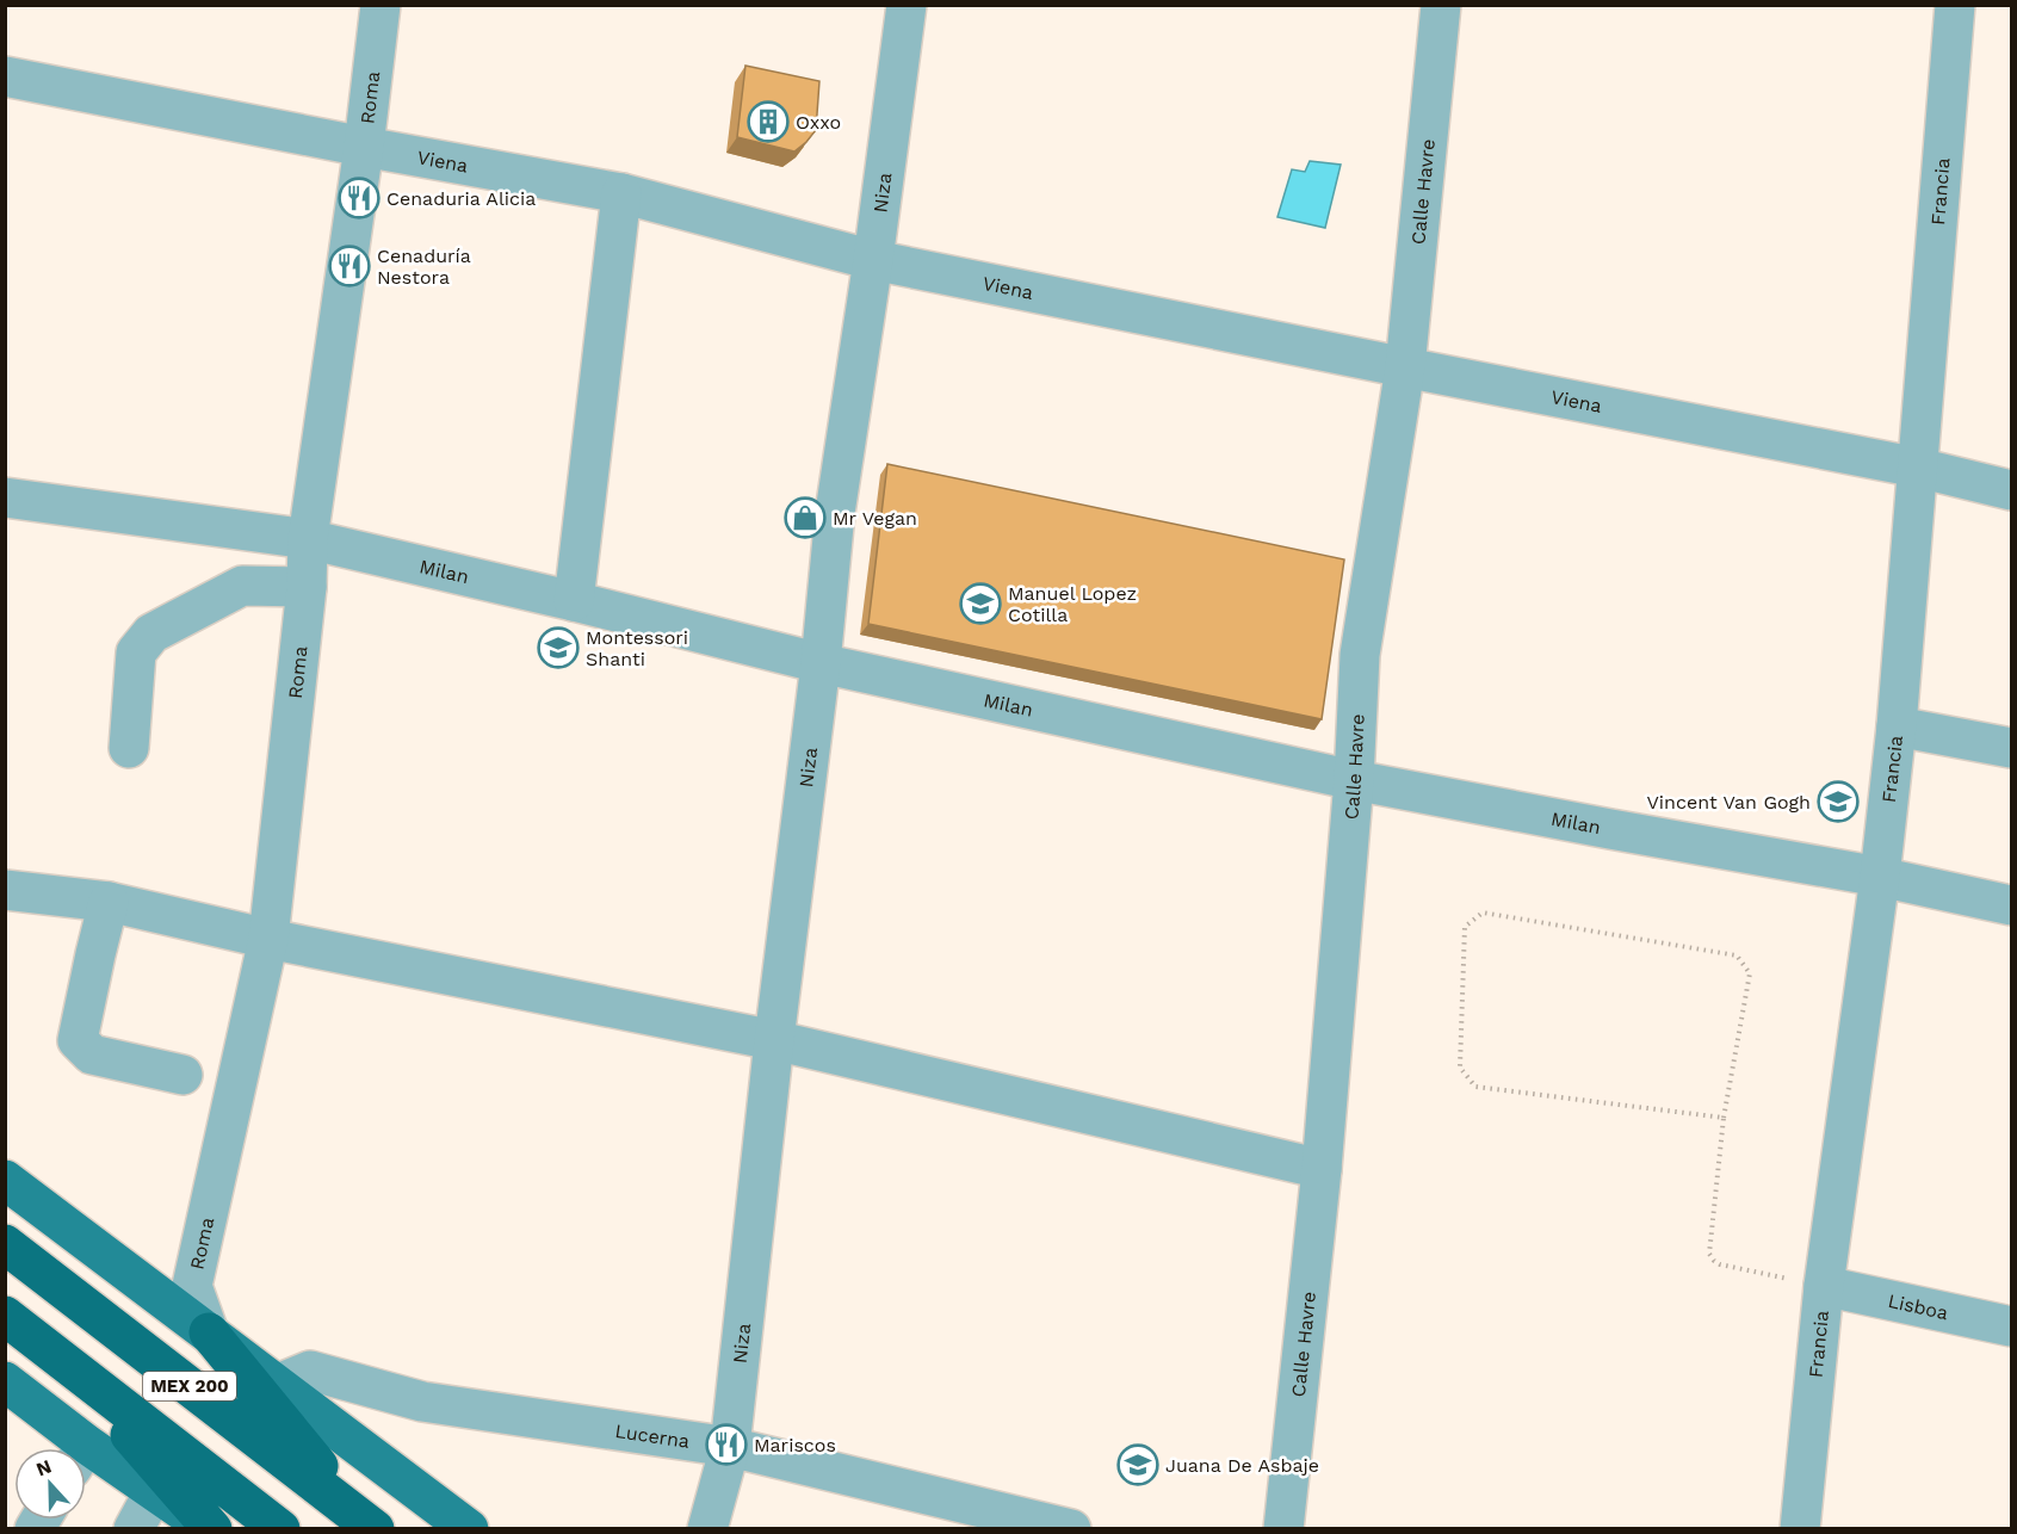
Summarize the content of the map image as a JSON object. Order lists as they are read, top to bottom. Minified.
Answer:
{"streets":{"highway":["MEX 200"],"street":["Roma","Viena","Calle Havre","Francia","Niza","Milan","Lisboa","Lucerna"]},"crossings":[["Roma","Viena"],["Roma","Milan"],["Viena","Calle Havre"],["Viena","Francia"],["Viena","Niza"],["Calle Havre","Milan"],["Francia","Milan"],["Francia","Lisboa"],["Niza","Milan"],["Niza","Lucerna"]],"places":{"building":["Oxxo"],"restaurant":["Cenaduria Alicia","Cenaduría Nestora","Mariscos"],"shop":["Mr Vegan"],"school or university":["Manuel Lopez Cotilla","Montessori Shanti","Vincent Van Gogh","Juana De Asbaje"]},"north":"top"}
